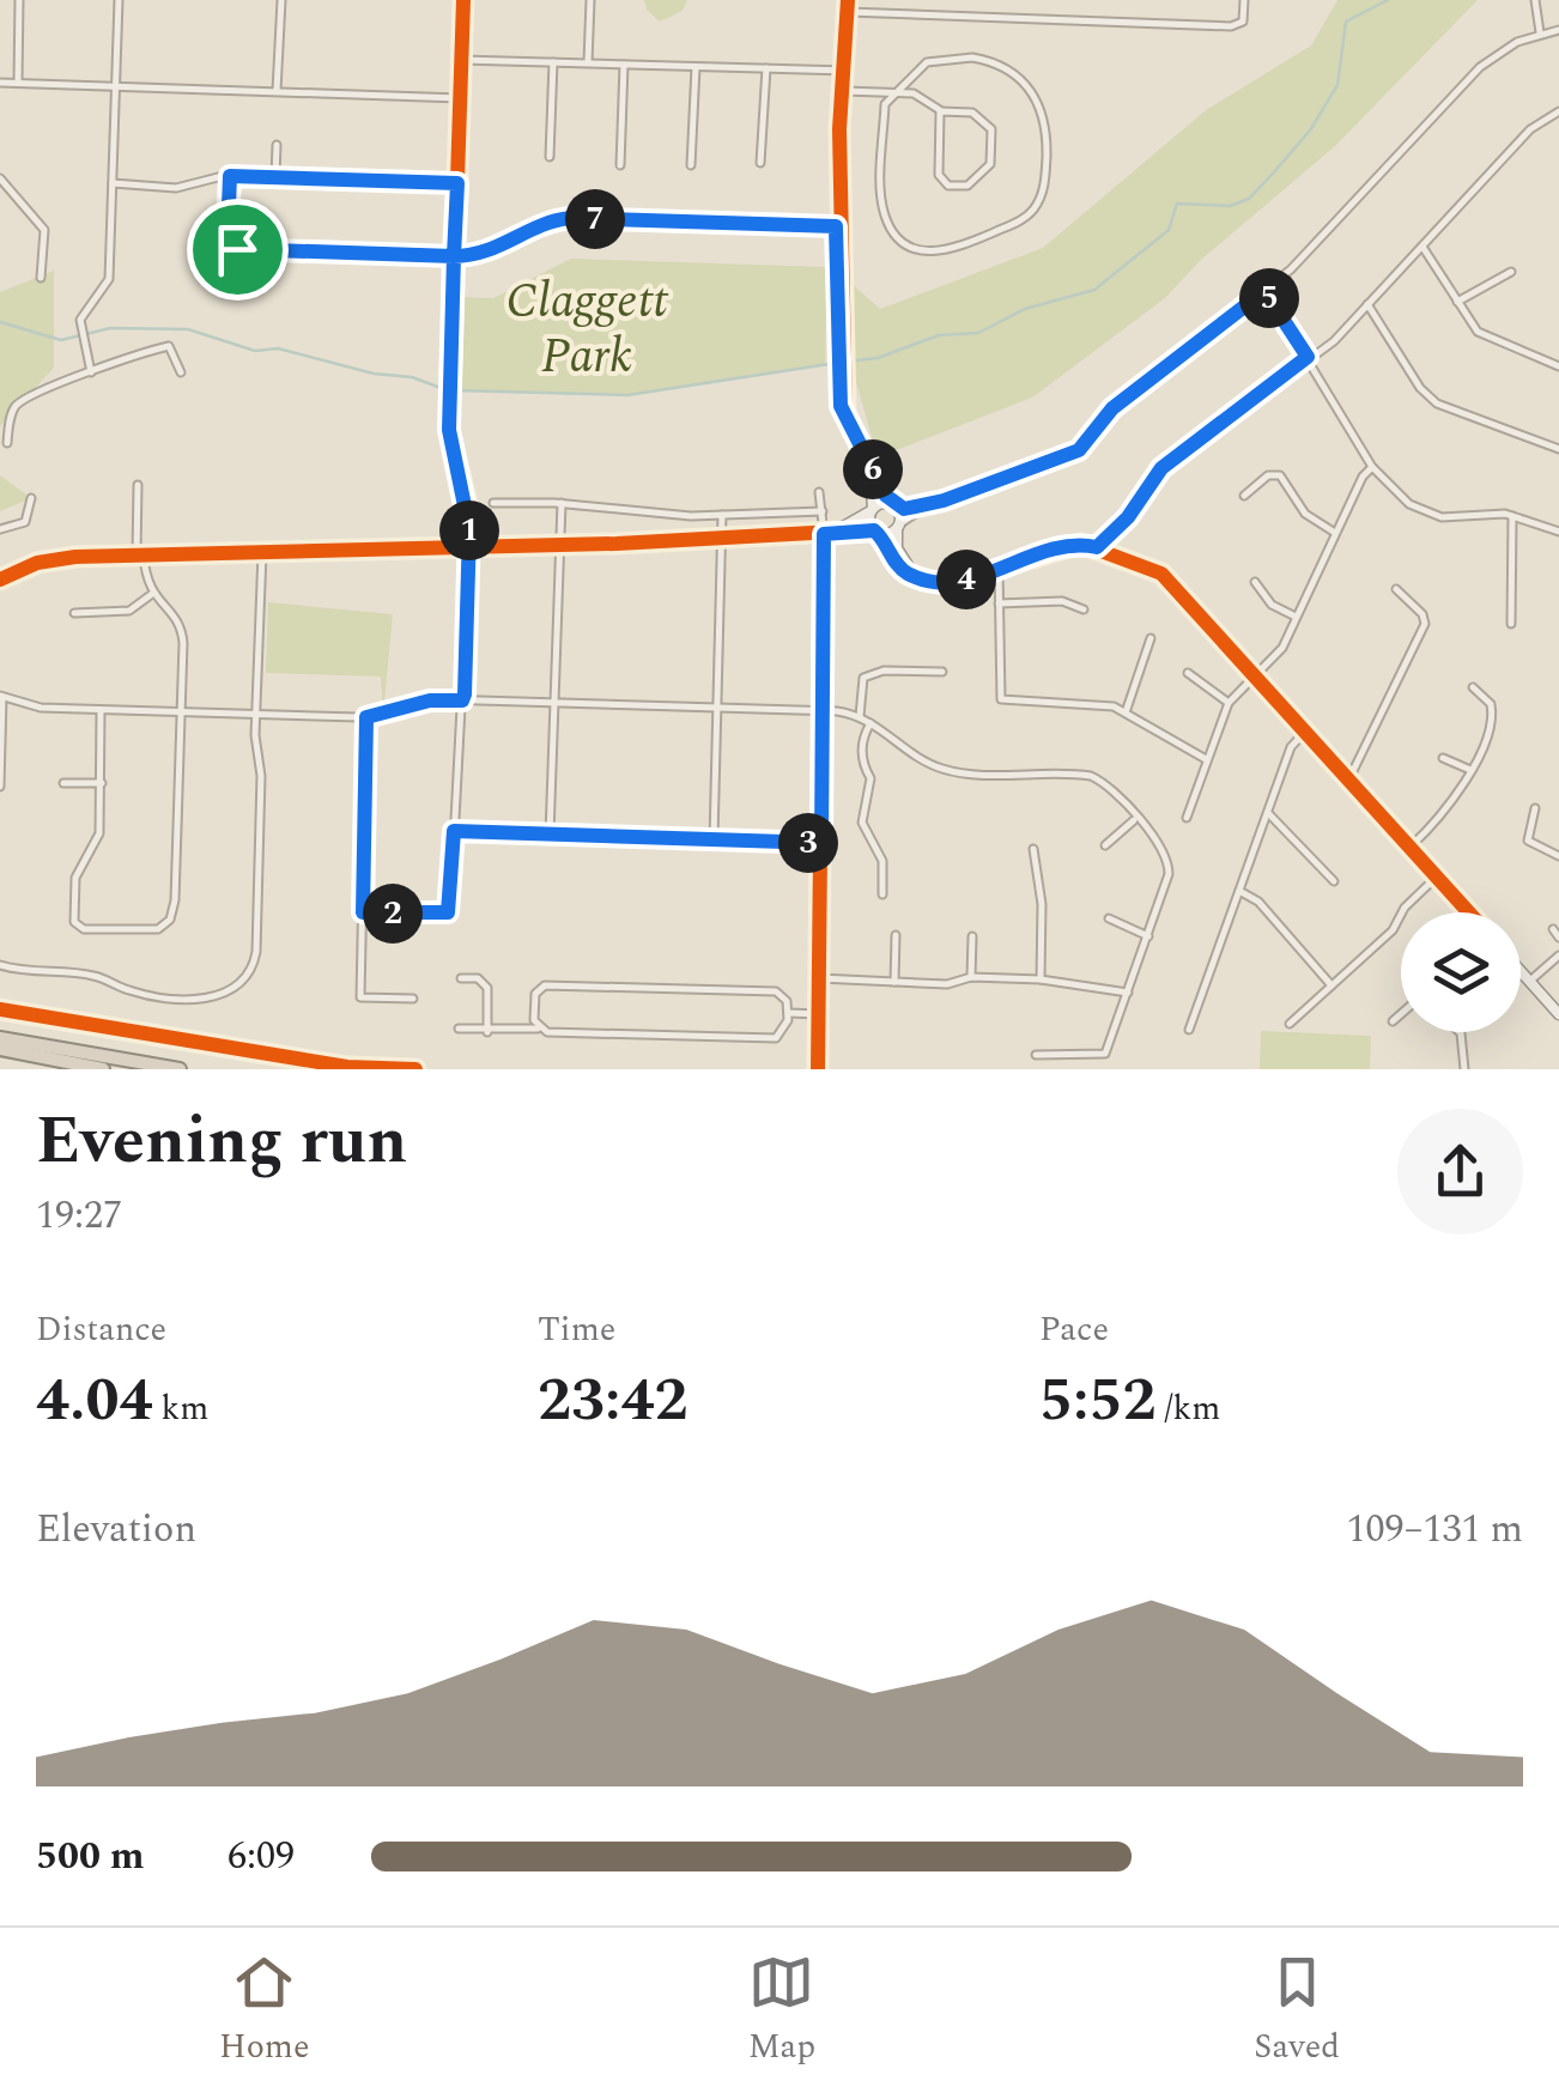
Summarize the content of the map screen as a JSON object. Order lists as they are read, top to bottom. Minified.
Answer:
{"parks":["Claggett Park"],"page":{"pins":["7","5","6","1","4","3","2"],"heading":["Evening run","19:27"],"stats":[["Distance","4.04 km"],["Time","23:42"],["Pace","5:52 /km"]],"chart":["Elevation","109–131 m"],"list":[{"name":"500 m","note":"6:09"}],"tabs":["Home","Map","Saved"]}}
